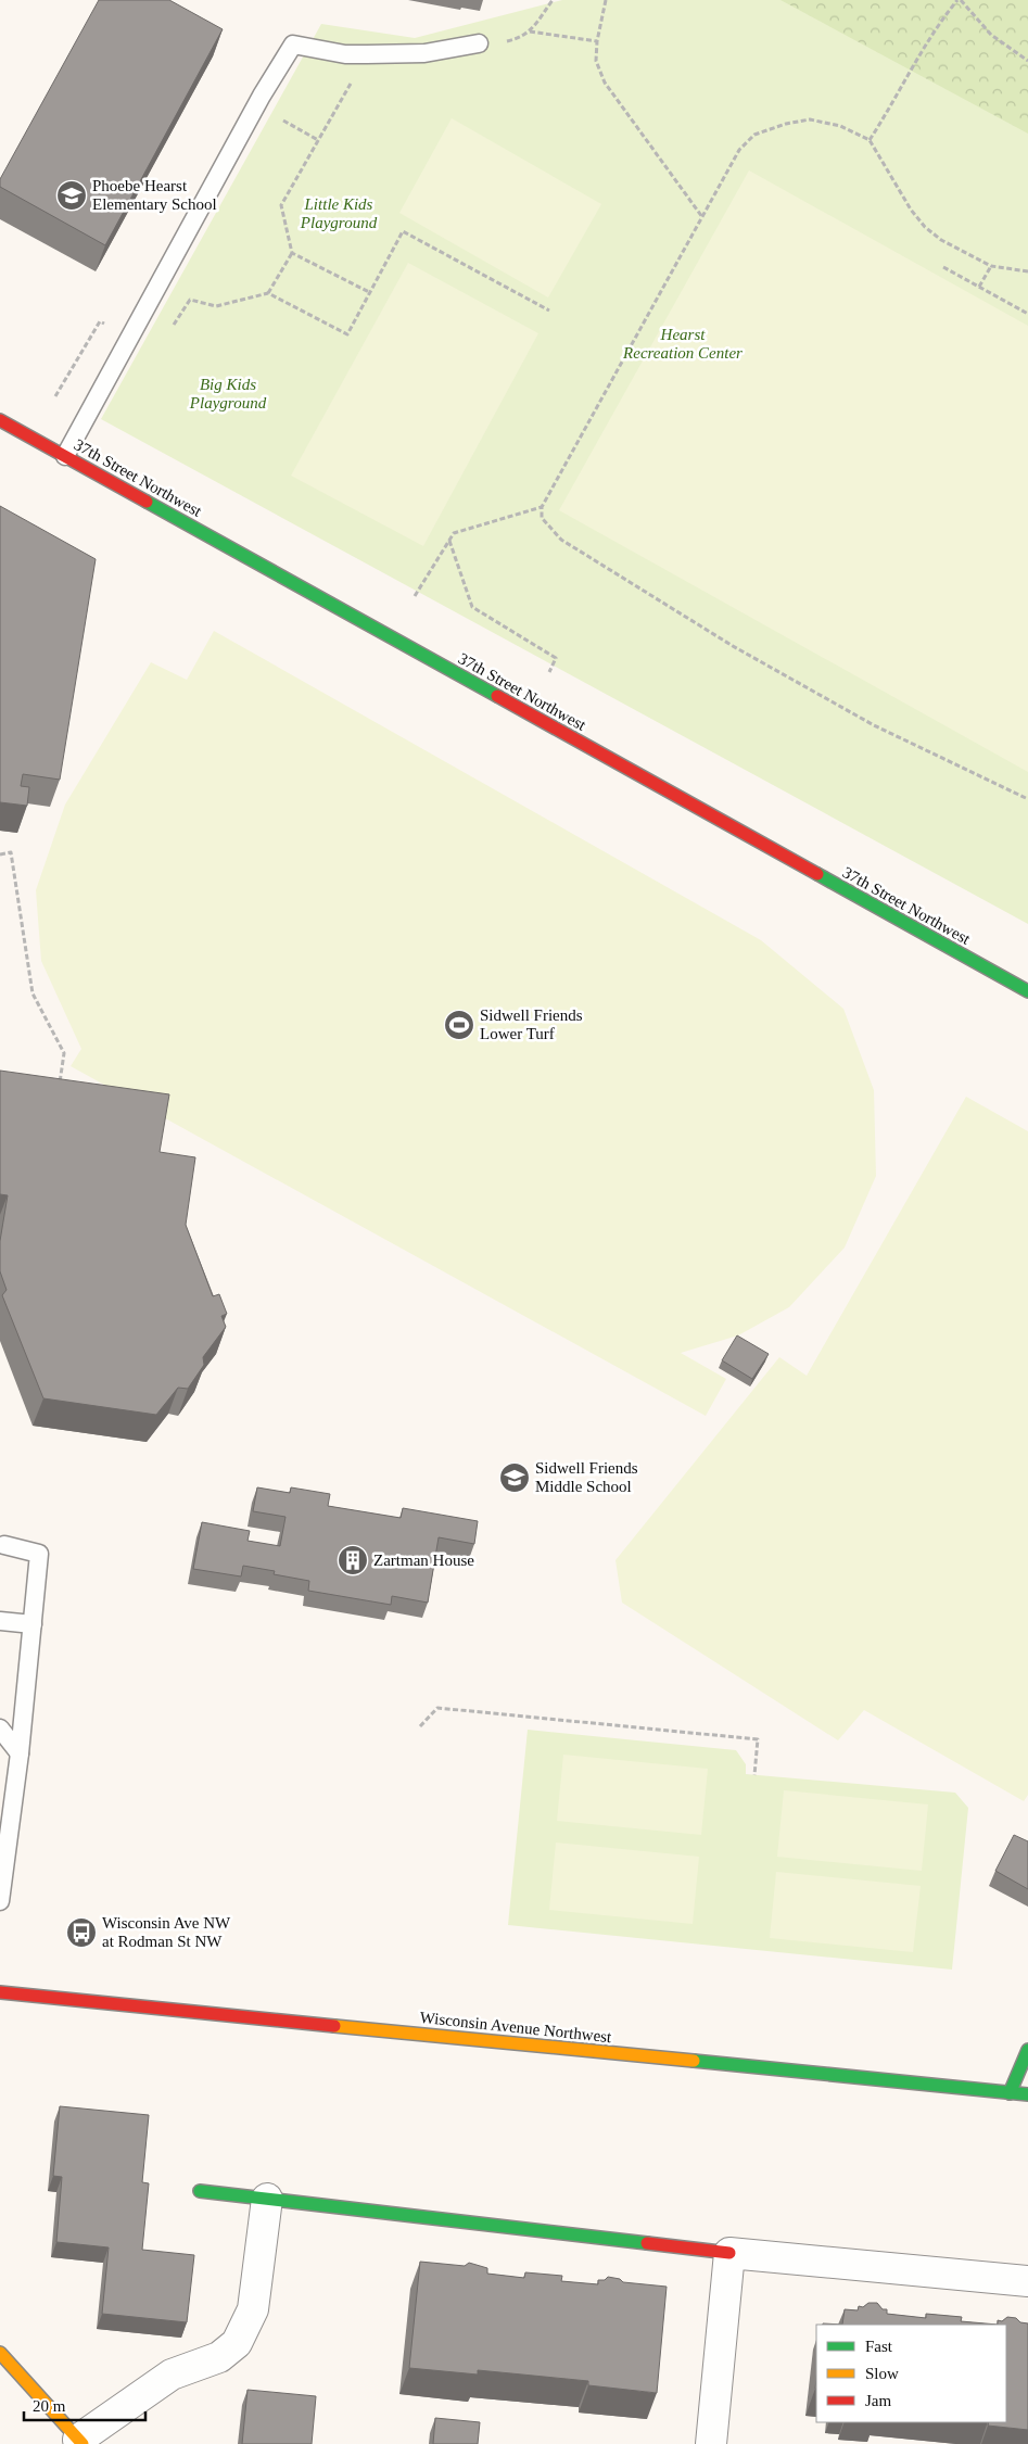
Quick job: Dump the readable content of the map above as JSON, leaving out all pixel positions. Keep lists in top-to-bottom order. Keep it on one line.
{"streets":{"street":["37th Street Northwest","Wisconsin Avenue Northwest"]},"parks":["Little Kids Playground","Hearst Recreation Center","Big Kids Playground"],"places":{"school or university":["Phoebe Hearst Elementary School","Sidwell Friends Middle School"],"sports":["Sidwell Friends Lower Turf"],"building":["Zartman House"],"bus stop":["Wisconsin Ave NW at Rodman St NW"]},"legend":["Fast","Slow","Jam"],"scale_bar":"20 m"}
